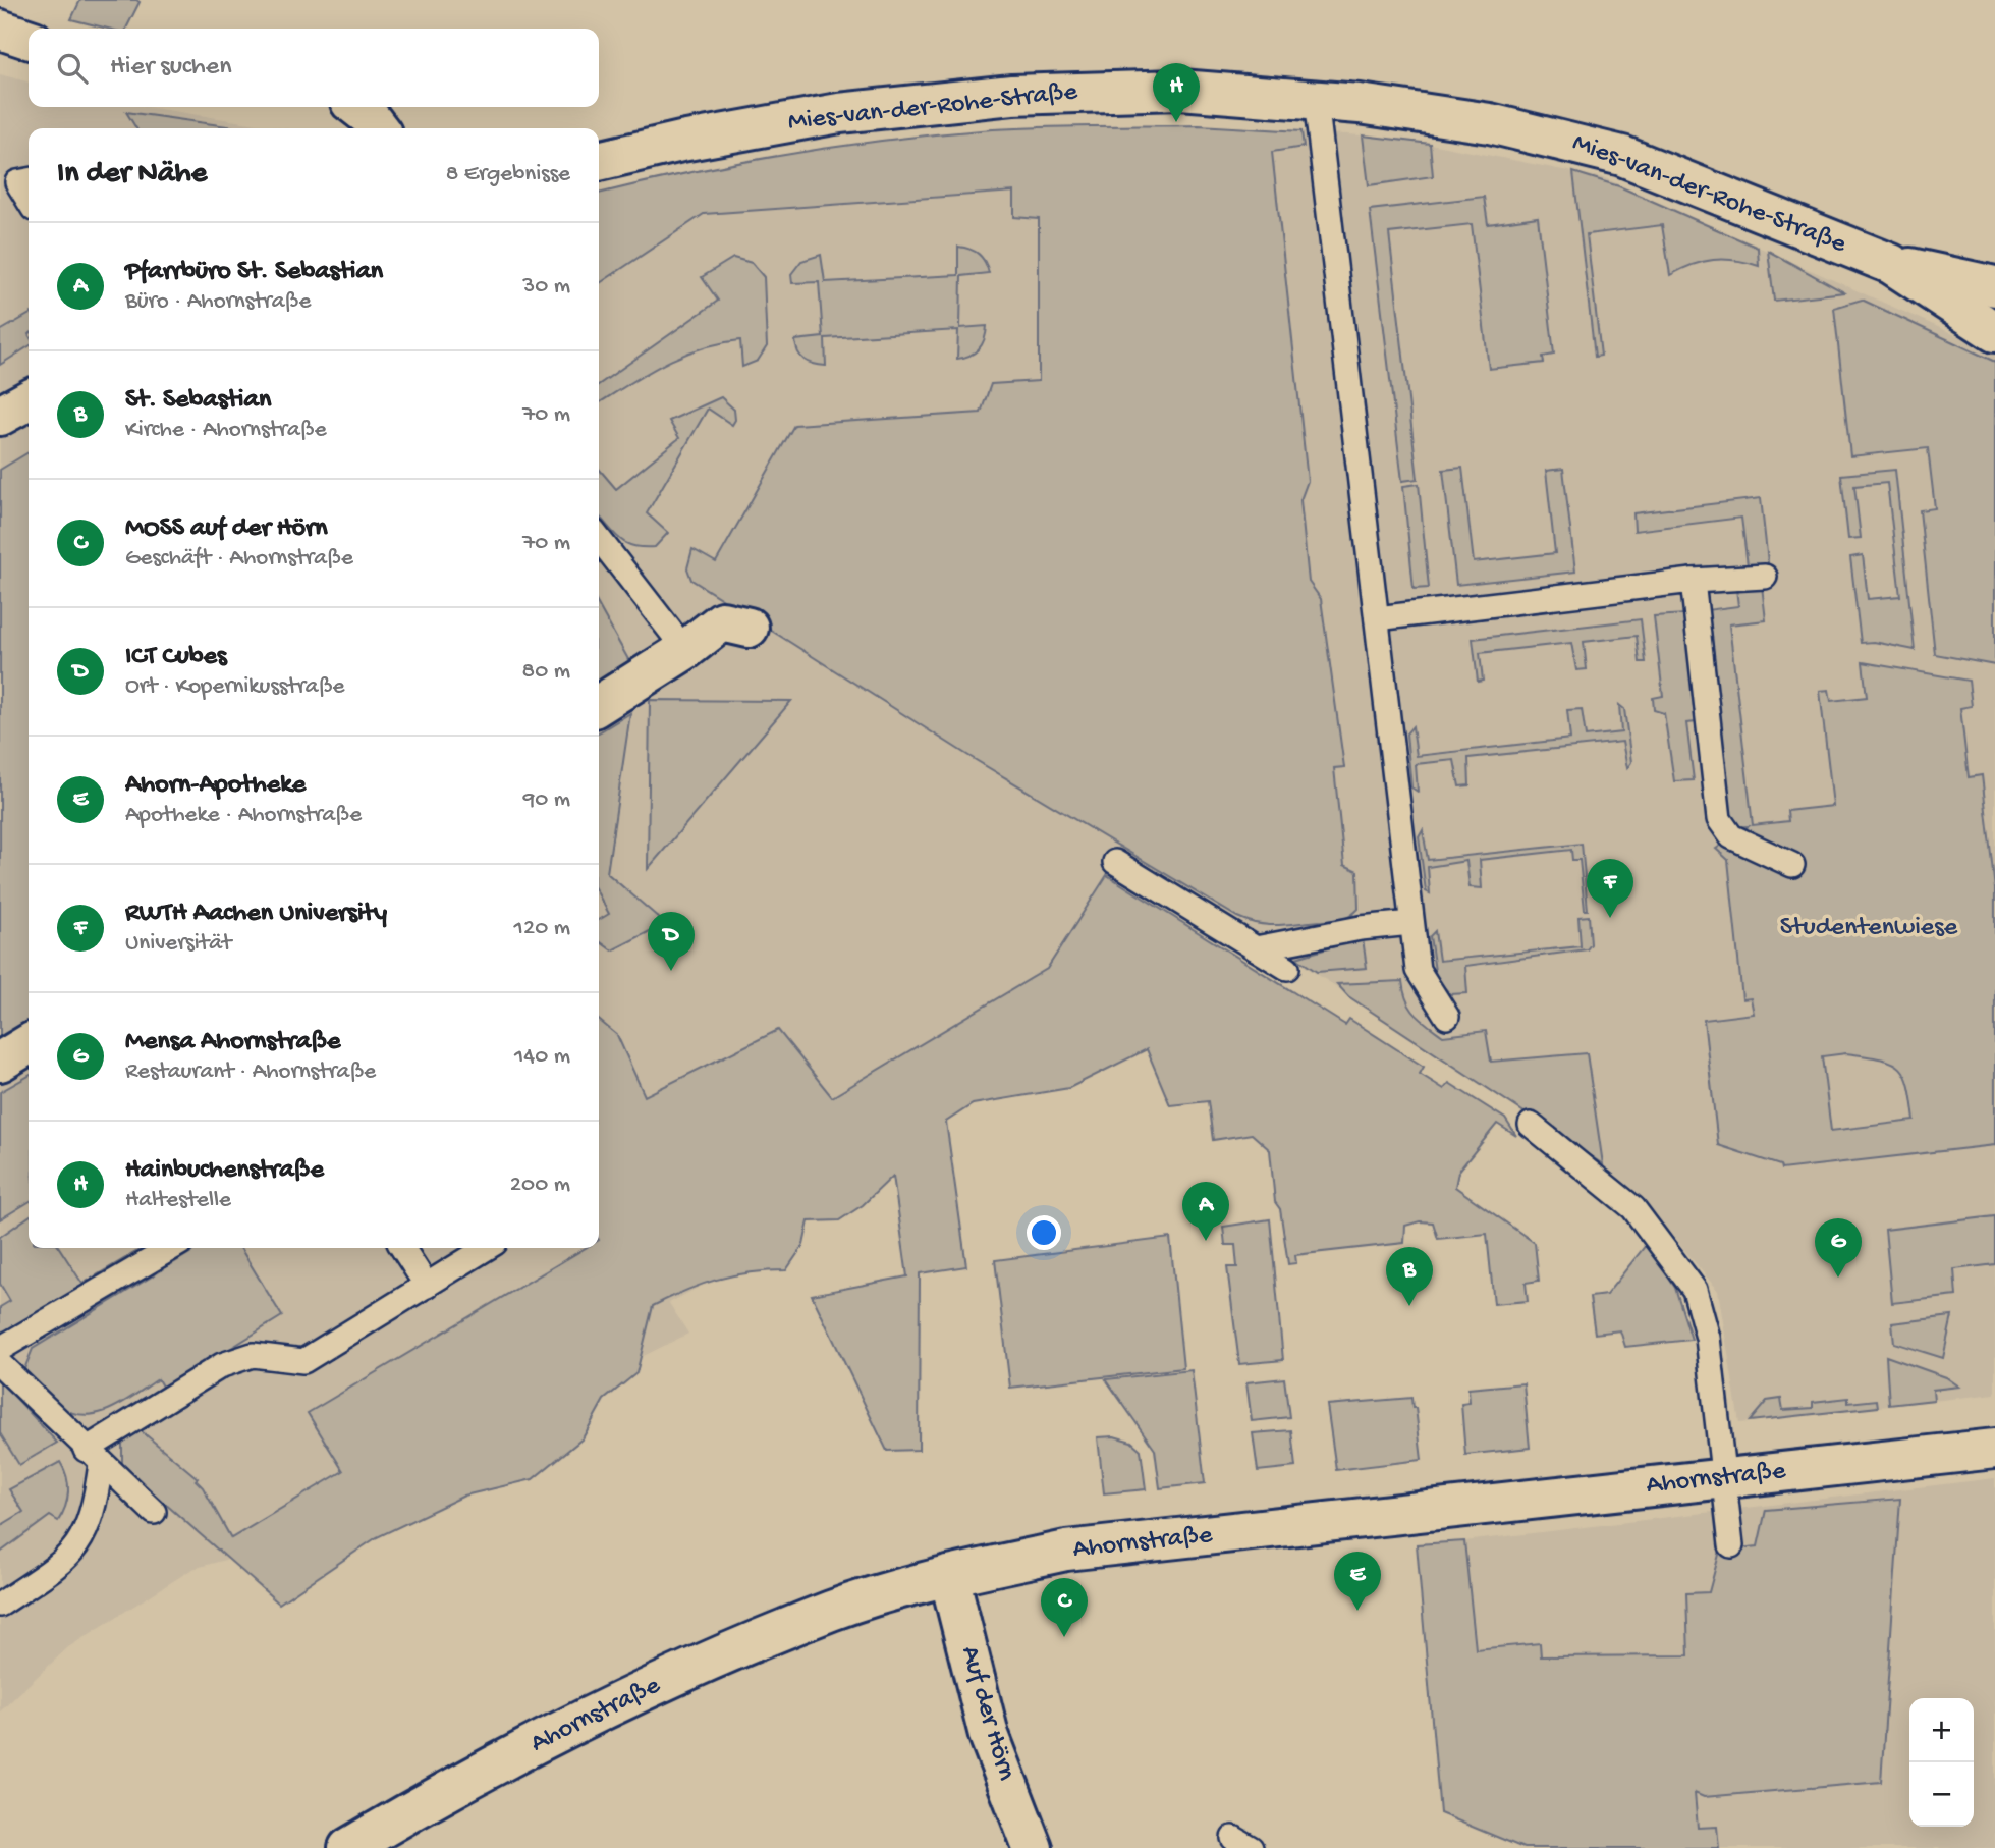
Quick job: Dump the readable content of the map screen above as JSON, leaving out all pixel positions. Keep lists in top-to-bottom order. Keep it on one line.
{"streets":{"street":["Mies-van-der-Rohe-Straße","Ahornstraße","Auf der Hörn"]},"crossings":[["Ahornstraße","Auf der Hörn"]],"parks":["Studentenwiese"],"page":{"search":"Hier suchen","pins":["H","F","D","A","G","B","E","C"],"heading":["In der Nähe","8 Ergebnisse"],"list":[{"mark":"A","name":"Pfarrbüro St. Sebastian","note":"Büro · Ahornstraße","value":"30 m"},{"mark":"B","name":"St. Sebastian","note":"Kirche · Ahornstraße","value":"70 m"},{"mark":"C","name":"MOSS auf der Hörn","note":"Geschäft · Ahornstraße","value":"70 m"},{"mark":"D","name":"ICT Cubes","note":"Ort · Kopernikusstraße","value":"80 m"},{"mark":"E","name":"Ahorn-Apotheke","note":"Apotheke · Ahornstraße","value":"90 m"},{"mark":"F","name":"RWTH Aachen University","note":"Universität","value":"120 m"},{"mark":"G","name":"Mensa Ahornstraße","note":"Restaurant · Ahornstraße","value":"140 m"},{"mark":"H","name":"Hainbuchenstraße","note":"Haltestelle","value":"200 m"}],"map_buttons":["+","−"]}}
